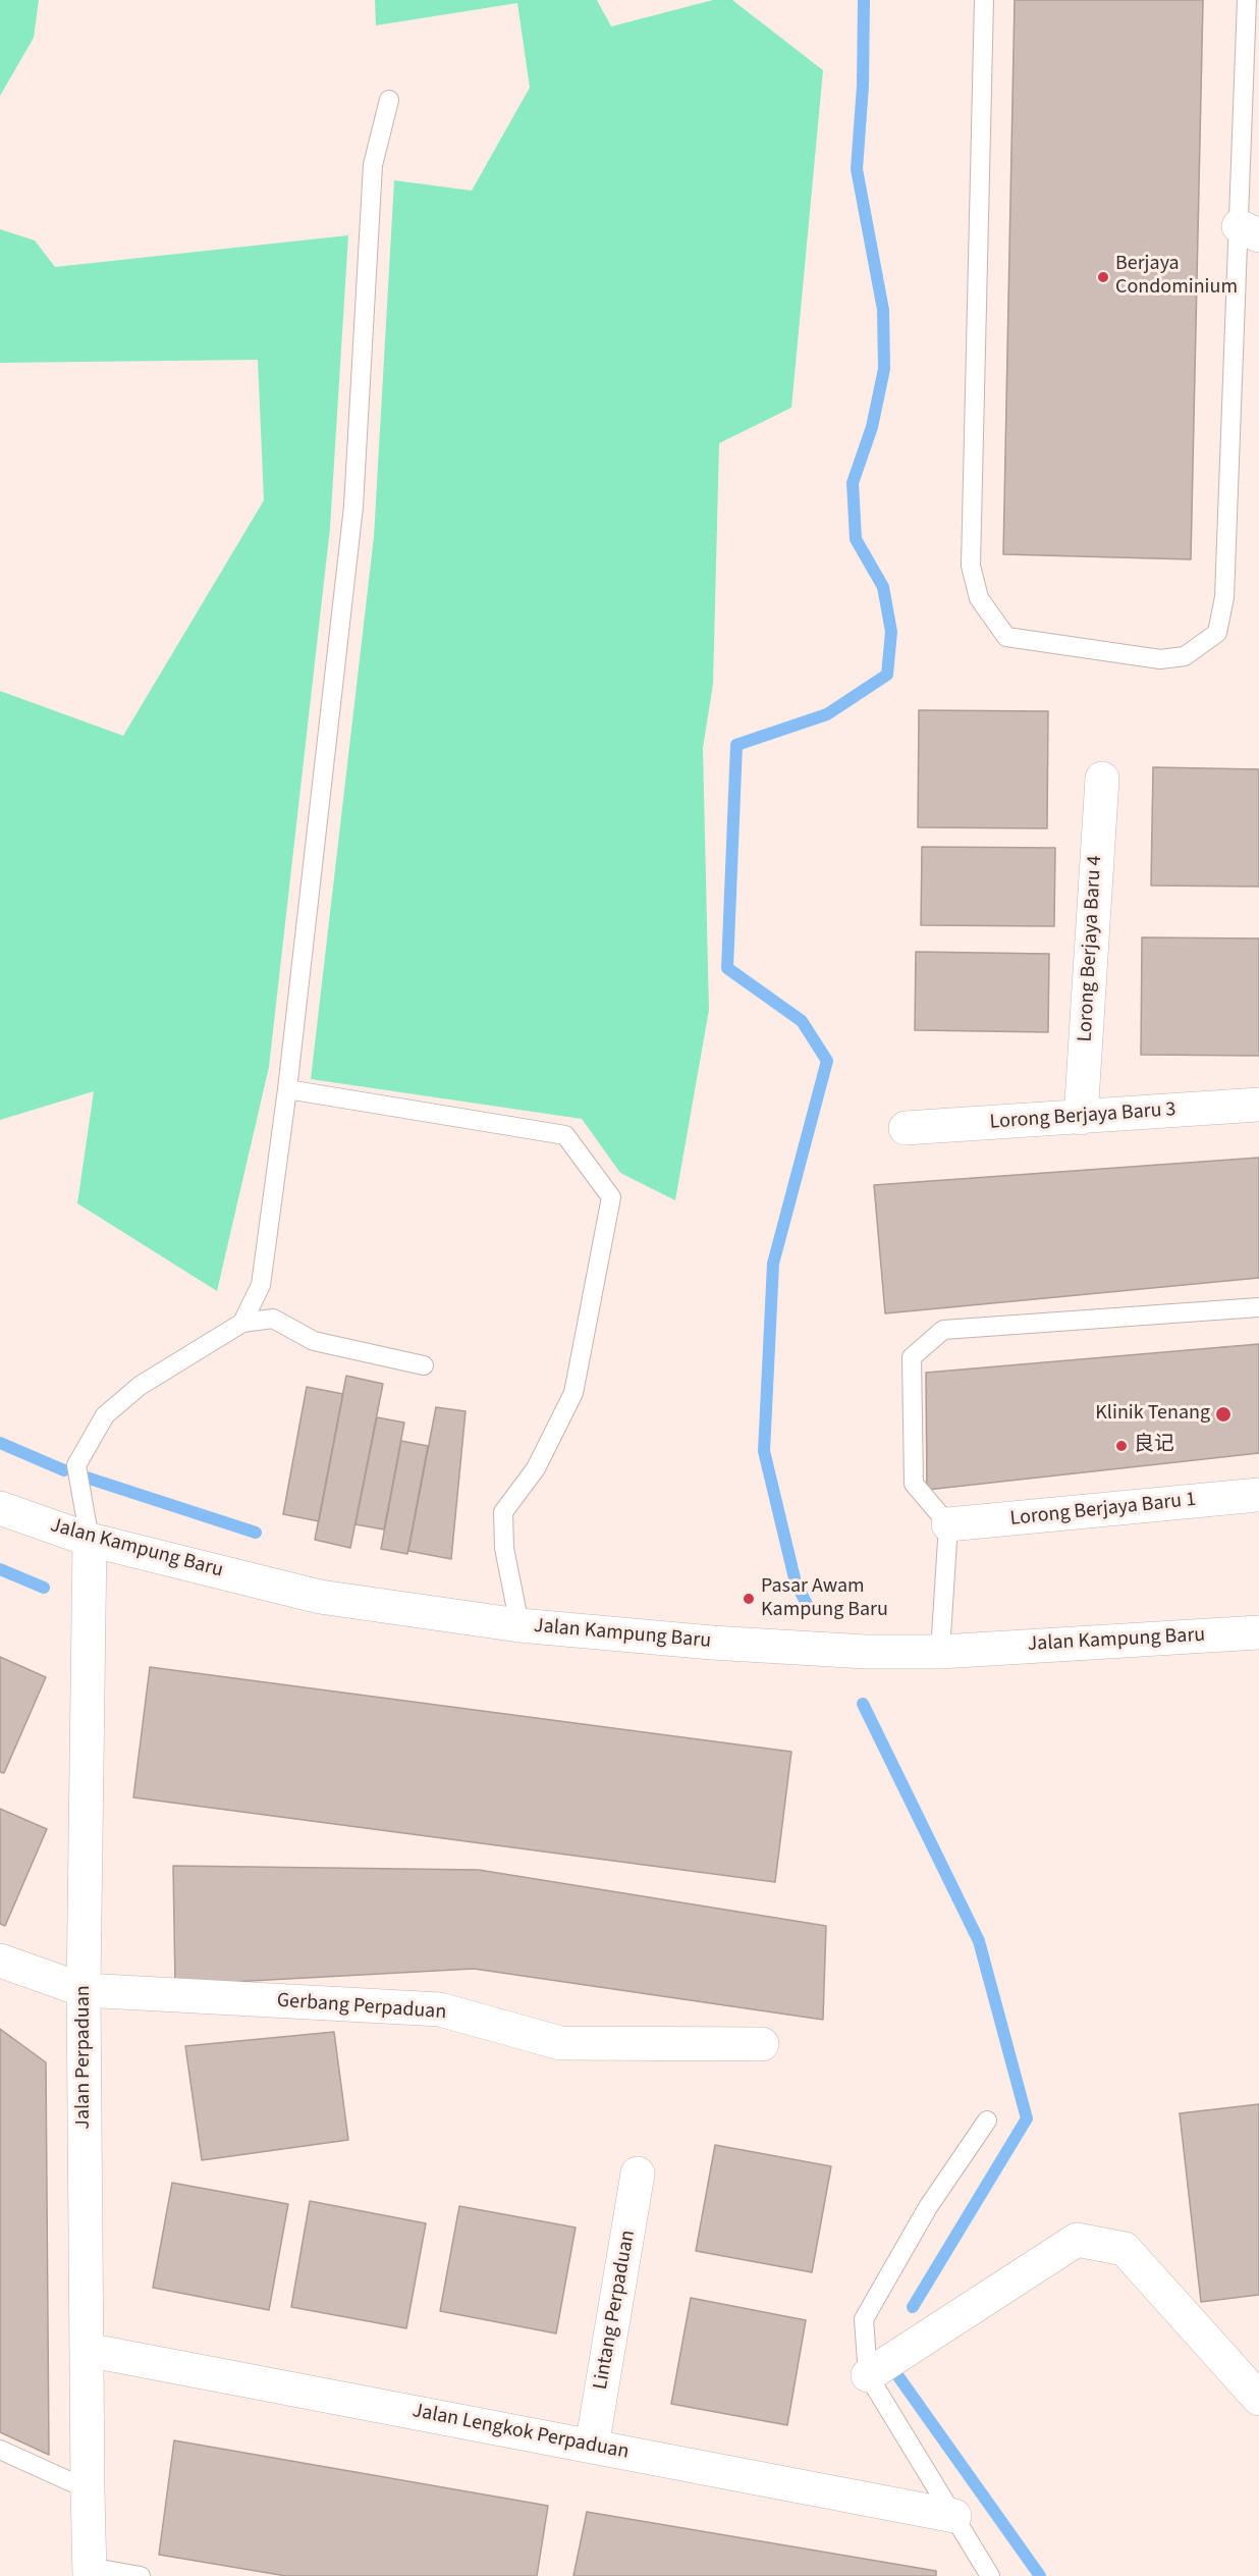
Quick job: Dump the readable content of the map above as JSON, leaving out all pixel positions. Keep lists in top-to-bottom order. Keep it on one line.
{"streets":{"street":["Lorong Berjaya Baru 4","Lorong Berjaya Baru 3","Lorong Berjaya Baru 1","Jalan Kampung Baru","Gerbang Perpaduan","Jalan Perpaduan","Lintang Perpaduan","Jalan Lengkok Perpaduan"]},"crossings":[["Lorong Berjaya Baru 4","Lorong Berjaya Baru 3"],["Jalan Kampung Baru","Jalan Perpaduan"],["Gerbang Perpaduan","Jalan Perpaduan"],["Jalan Perpaduan","Jalan Lengkok Perpaduan"],["Lintang Perpaduan","Jalan Lengkok Perpaduan"]],"places":["Berjaya Condominium","Klinik Tenang","良记","Pasar Awam Kampung Baru"]}
